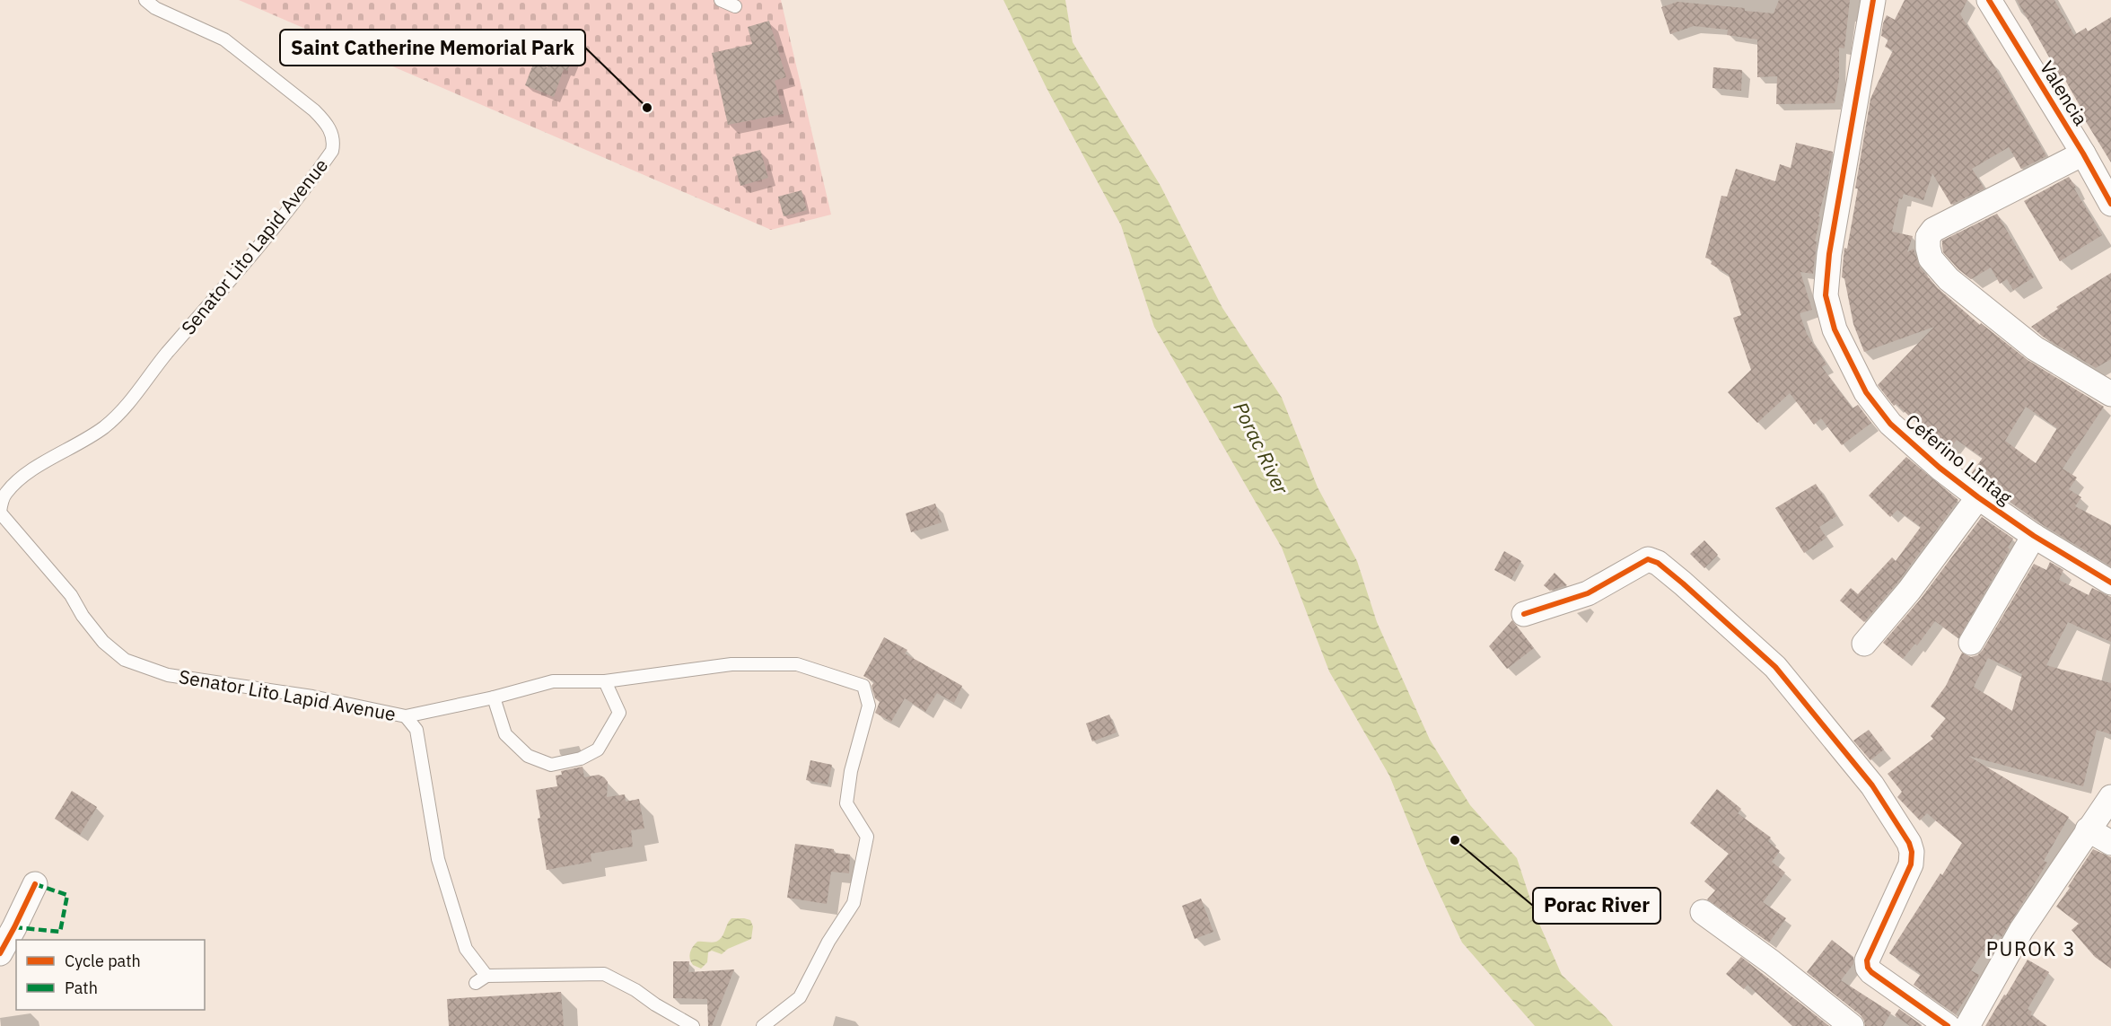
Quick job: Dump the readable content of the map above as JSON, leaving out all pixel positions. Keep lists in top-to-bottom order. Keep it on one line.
{"streets":{"street":["Valencia","Ceferino LIntag"],"lane":["Senator Lito Lapid Avenue"]},"districts":["PUROK 3"],"water":["Porac River"],"places":["Saint Catherine Memorial Park","Porac River"],"legend":["Cycle path","Path"]}
